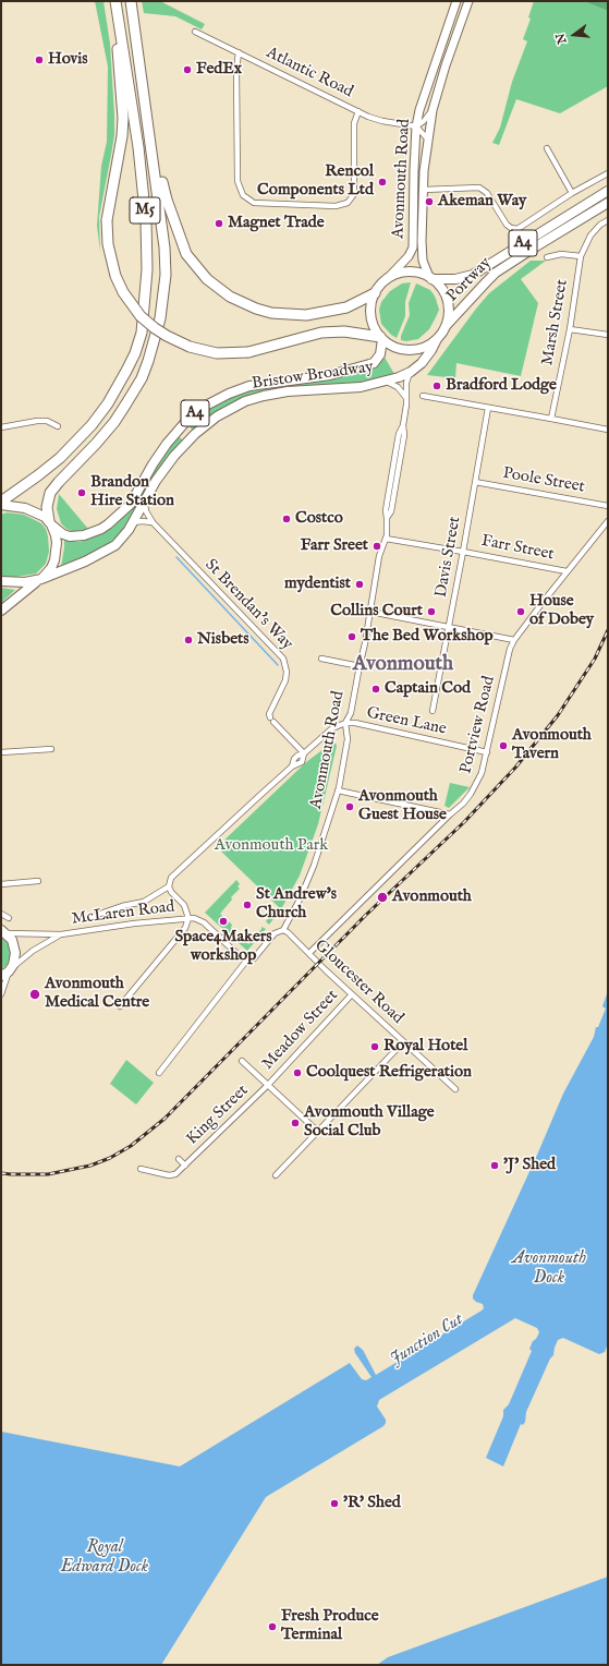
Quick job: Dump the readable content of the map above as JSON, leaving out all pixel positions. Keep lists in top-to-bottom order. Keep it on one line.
{"streets":{"highway":["M5","A4","Portway","Bristow Broadway"],"main road":["Avonmouth Road"],"street":["Atlantic Road","Marsh Street","Poole Street","Farr Street","Davis Street","St Brendan's Way","Green Lane","Portview Road","McLaren Road","Gloucester Road","Meadow Street","King Street"]},"crossings":[["Atlantic Road","Avonmouth Road"],["Avonmouth Road","M5"],["Avonmouth Road","Portway"],["Avonmouth Road","Bristow Broadway"],["Avonmouth Road","Farr Street"],["Avonmouth Road","Green Lane"],["Avonmouth Road","Gloucester Road"],["M5","Portway"],["M5","Bristow Broadway"],["A4","Bristow Broadway"],["Portway","Bristow Broadway"],["Bristow Broadway","St Brendan's Way"],["Poole Street","Davis Street"],["Farr Street","Davis Street"],["Farr Street","Portview Road"],["Green Lane","Portview Road"],["Portview Road","Gloucester Road"],["Gloucester Road","Meadow Street"],["Meadow Street","King Street"]],"districts":["Avonmouth"],"water":["Avonmouth Dock","Junction Cut","Royal Edward Dock"],"parks":["Avonmouth Park"],"places":["Hovis","FedEx","Rencol Components Ltd","Akeman Way","Magnet Trade","Bradford Lodge","Brandon Hire Station","Costco","Farr Sreet","mydentist","Collins Court","House of Dobey","The Bed Workshop","Nisbets","Captain Cod","Avonmouth Tavern","Avonmouth Guest House","Avonmouth","St Andrew's Church","Space4Makers workshop","Avonmouth Medical Centre","Royal Hotel","Coolquest Refrigeration","Avonmouth Village Social Club","'J' Shed","'R' Shed","Fresh Produce Terminal"],"north":"left"}
